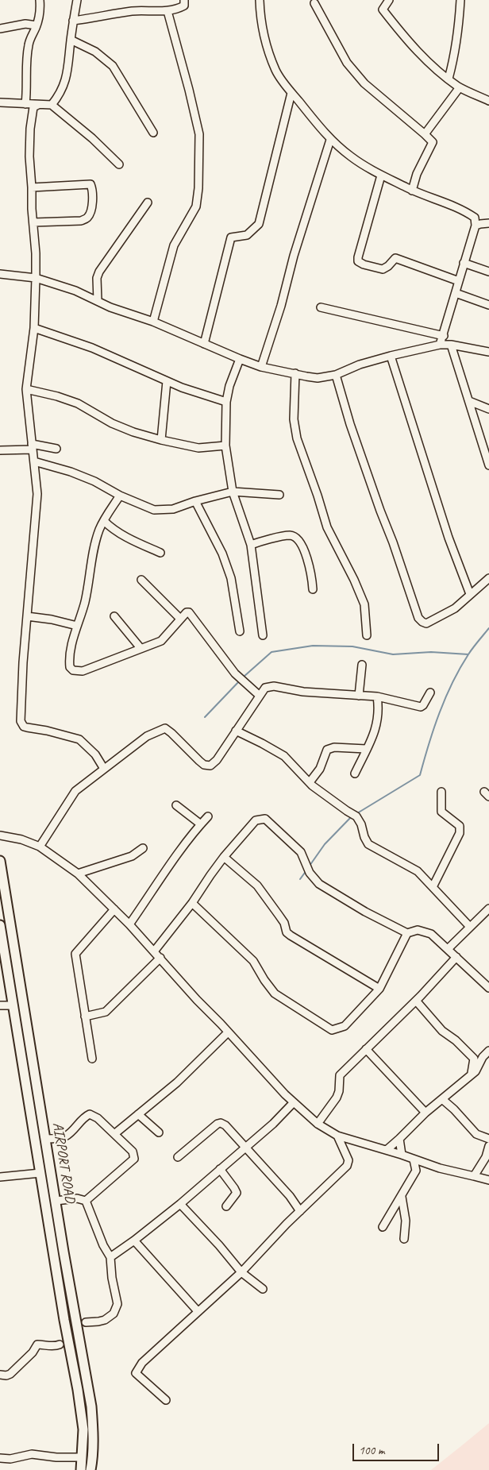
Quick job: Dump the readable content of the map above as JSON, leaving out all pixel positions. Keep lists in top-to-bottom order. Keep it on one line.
{"streets":{"main road":["AIRPORT ROAD"]},"scale_bar":"100 m"}
